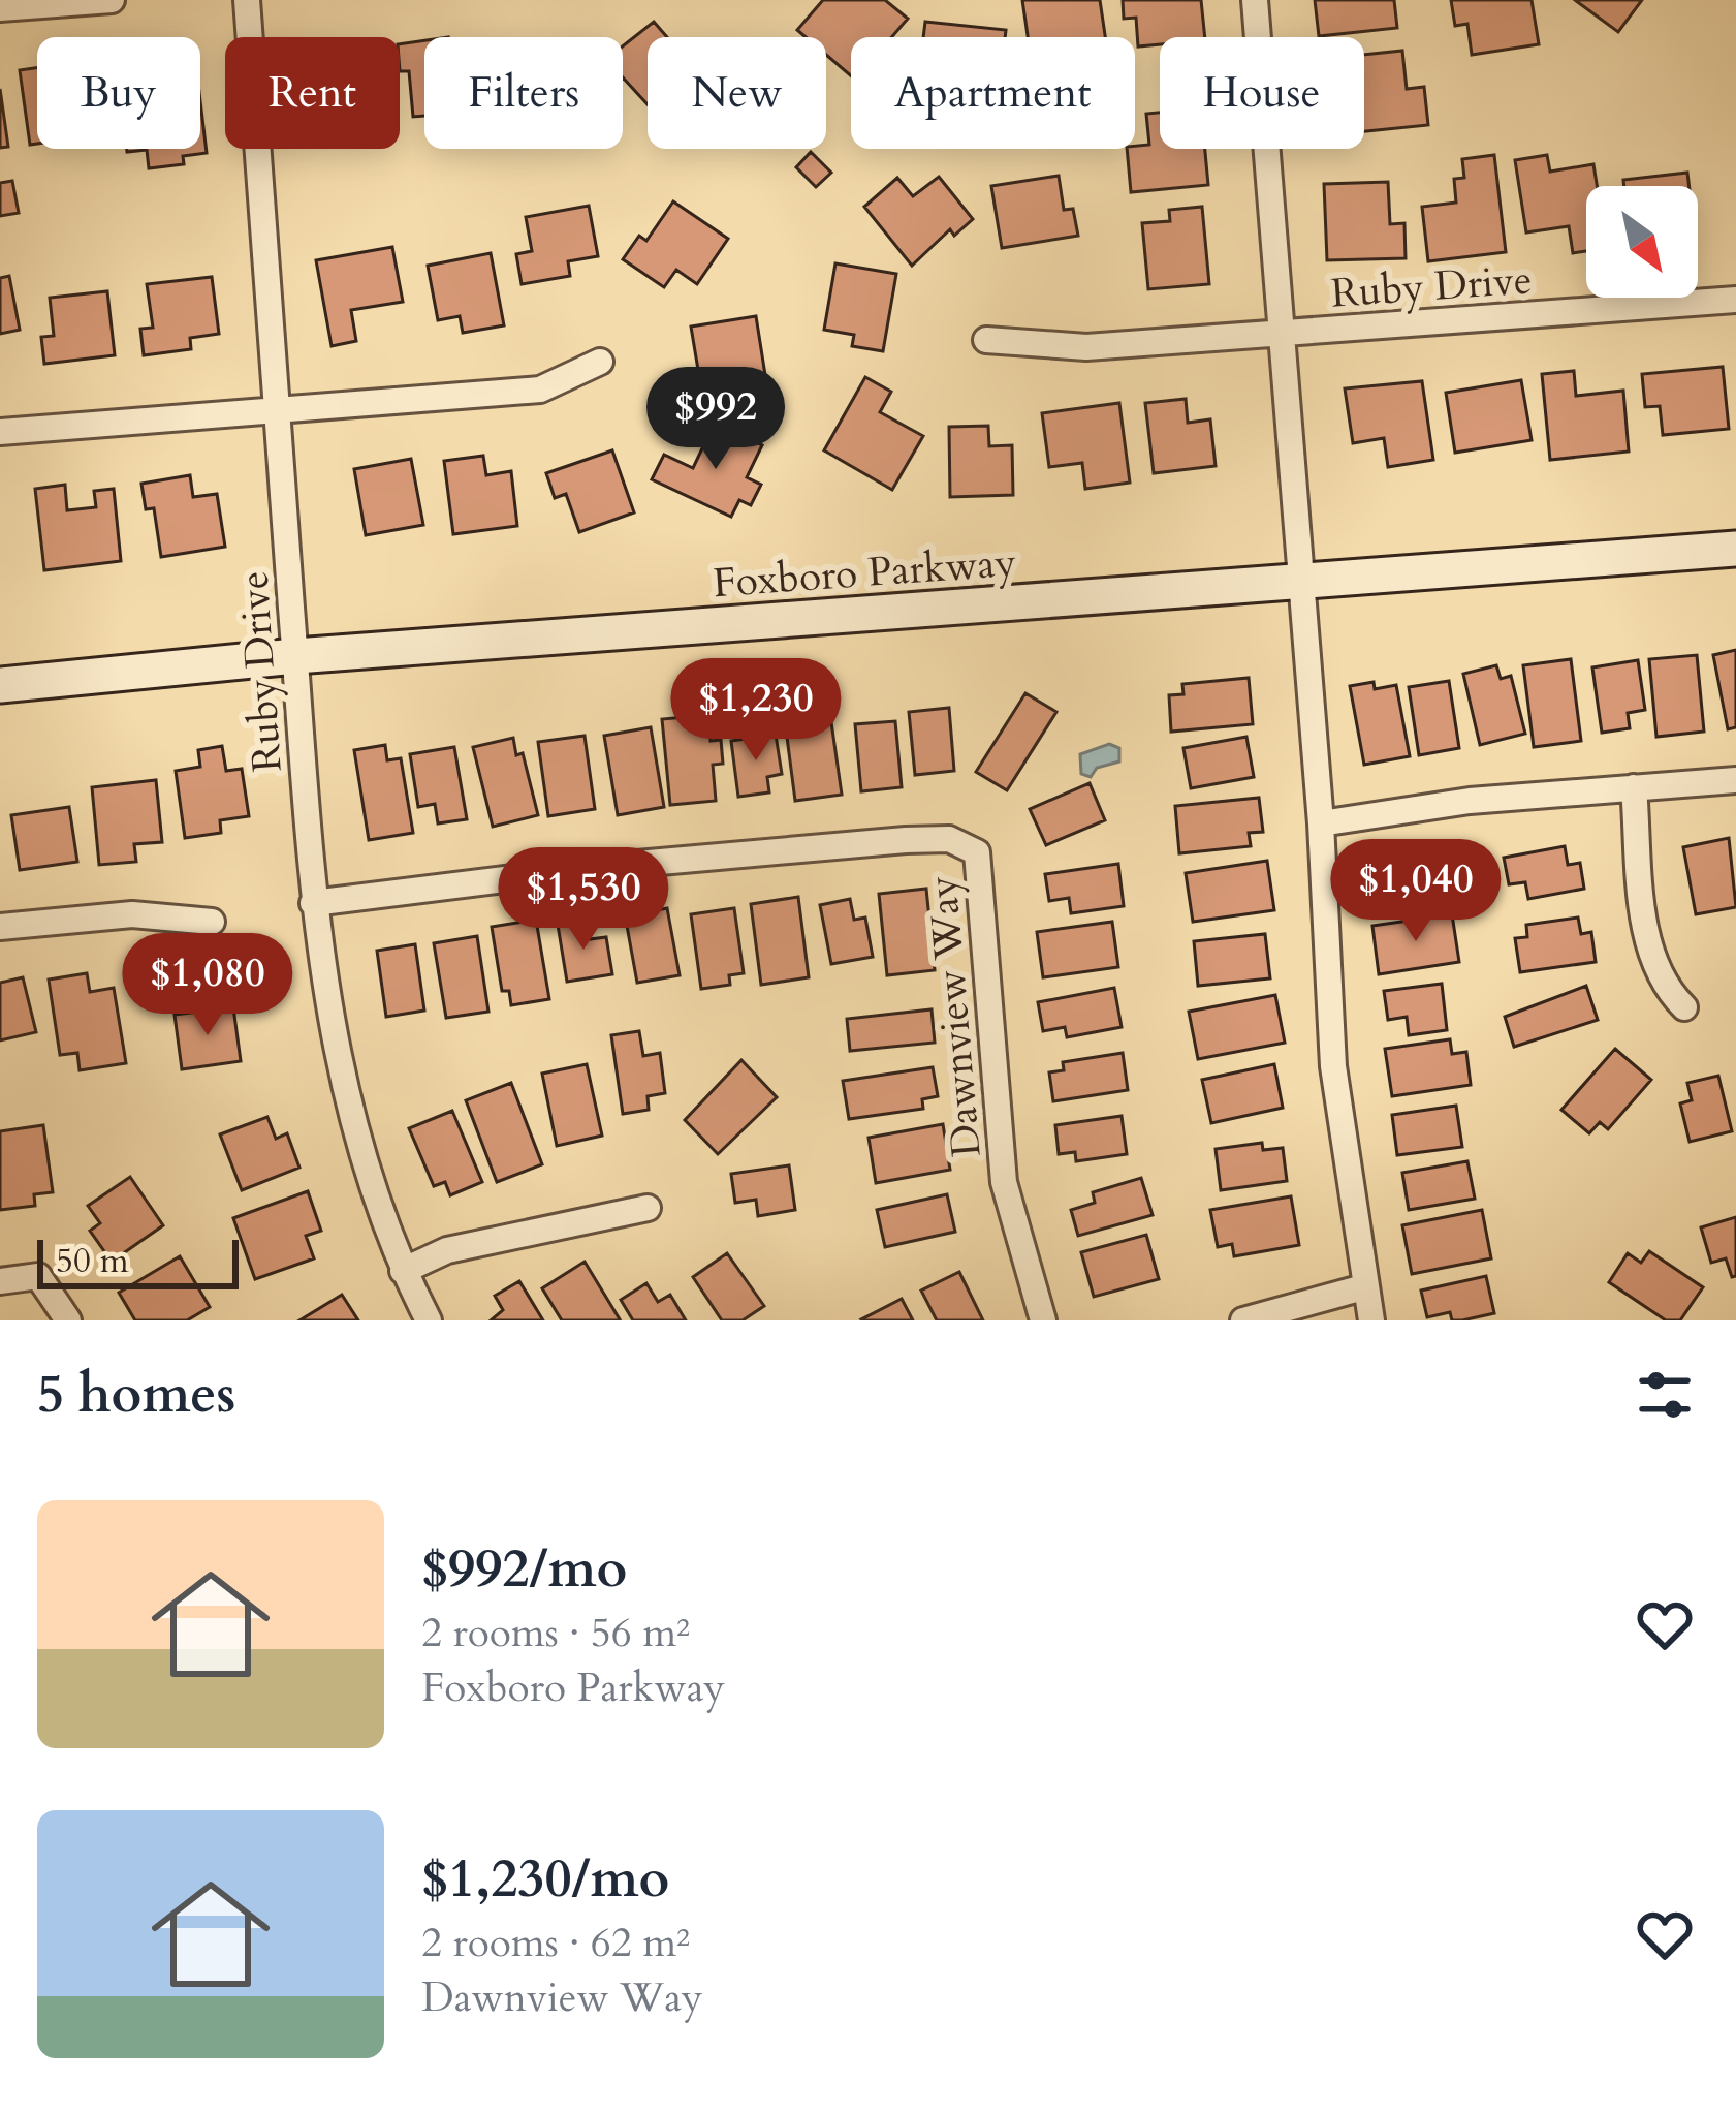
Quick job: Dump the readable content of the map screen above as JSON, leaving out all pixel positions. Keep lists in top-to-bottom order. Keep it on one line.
{"streets":{"main road":["Foxboro Parkway"],"street":["Ruby Drive","Dawnview Way"]},"crossings":[["Ruby Drive","Foxboro Parkway"],["Ruby Drive","Dawnview Way"]],"scale_bar":"50 m","north":"bottom right","page":{"chip":["Buy","Rent","Filters","New","Apartment","House"],"price":["$992","$1,230","$1,040","$1,530","$1,080"],"scale":"50 m","heading":"5 homes","list":[{"name":"$992/mo","note":"2 rooms · 56 m² · Foxboro Parkway"},{"name":"$1,230/mo","note":"2 rooms · 62 m² · Dawnview Way"}]}}
